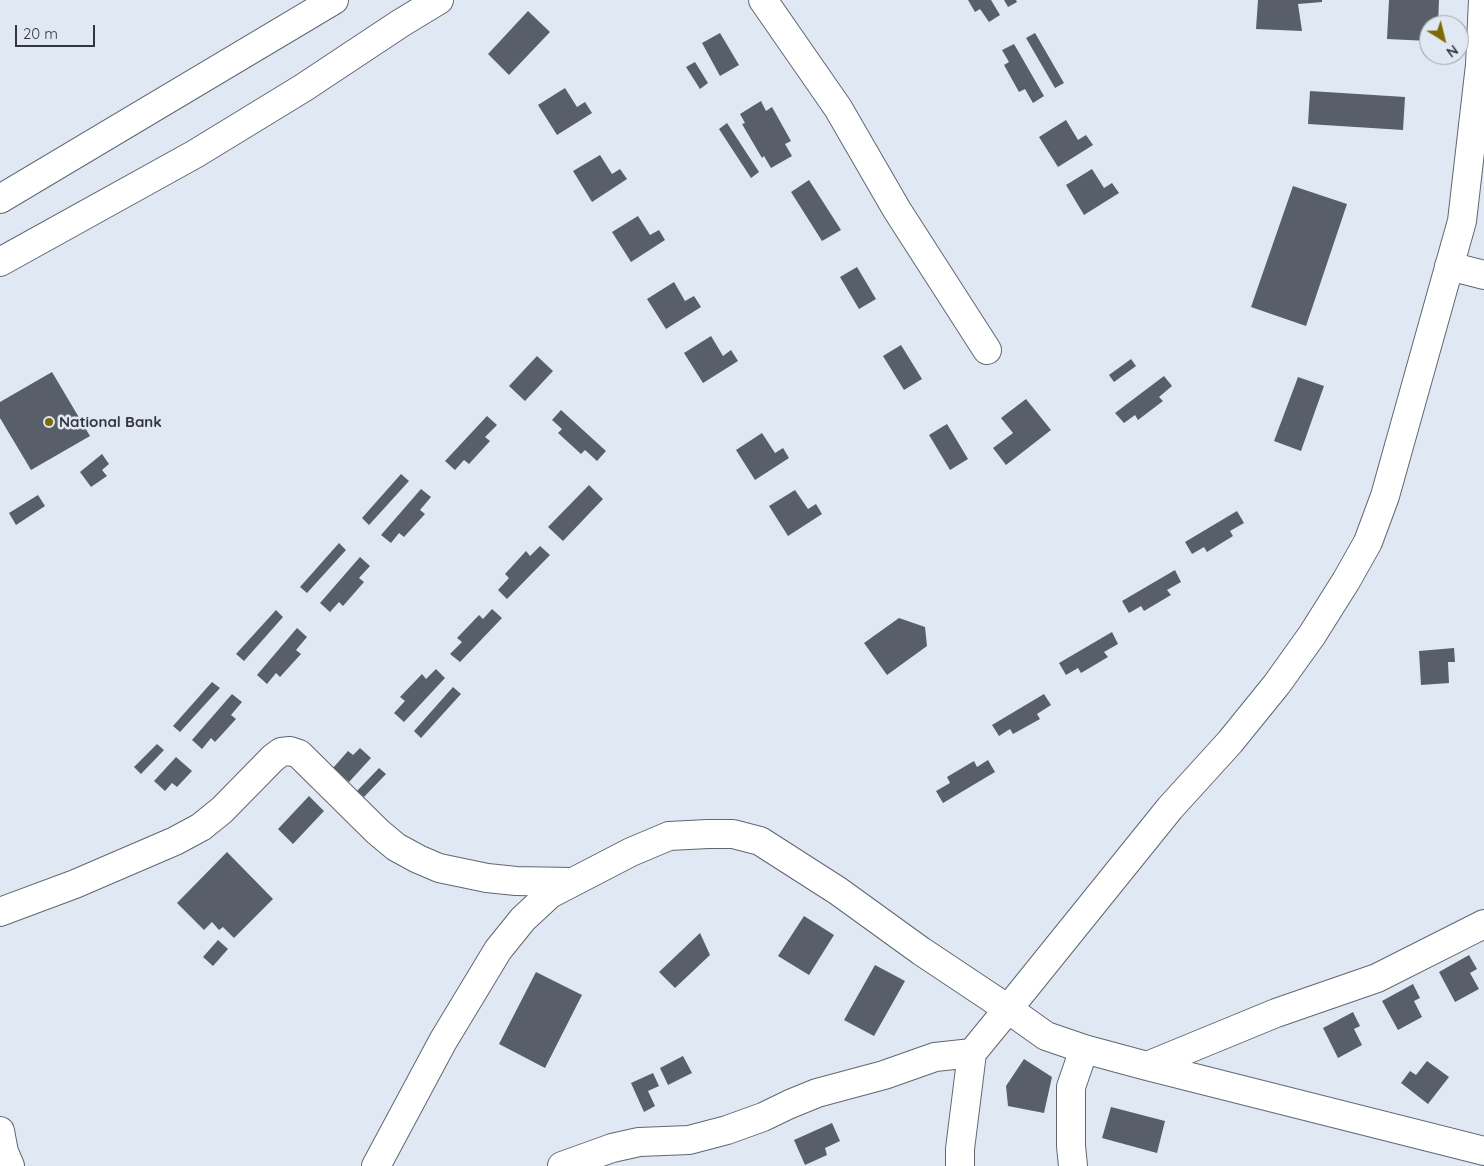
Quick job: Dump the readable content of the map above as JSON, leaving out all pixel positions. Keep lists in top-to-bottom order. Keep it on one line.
{"places":["National Bank"],"scale_bar":"20 m","north":"bottom right"}
